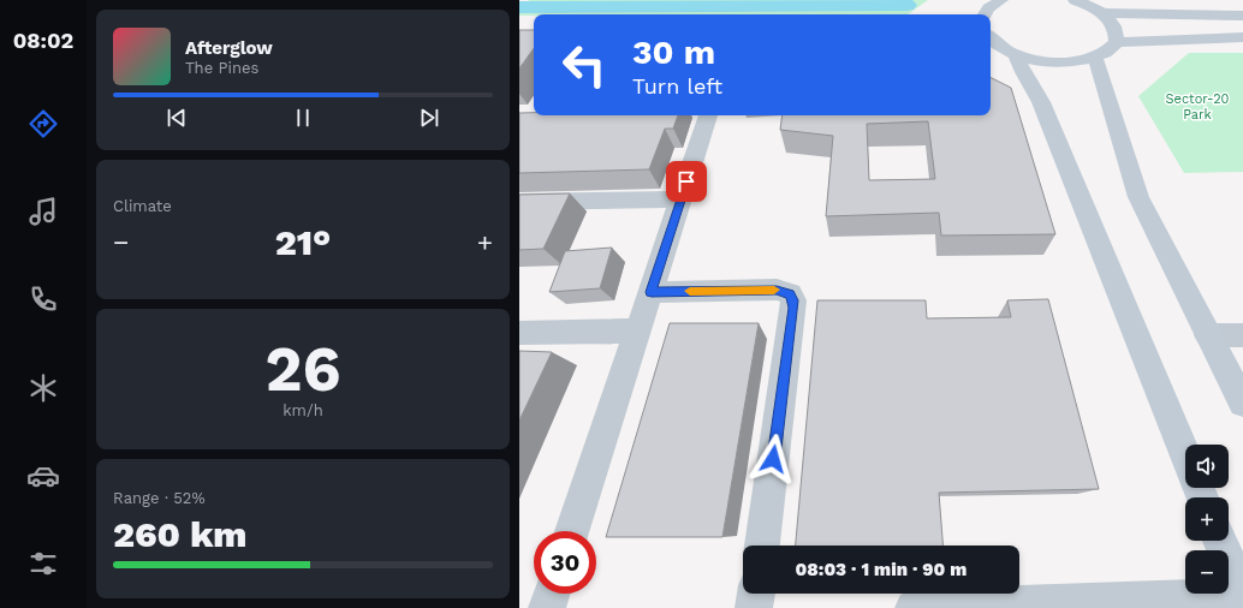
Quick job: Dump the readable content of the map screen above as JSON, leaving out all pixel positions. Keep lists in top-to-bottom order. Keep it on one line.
{"parks":["Sector-20 Park"],"page":{"tabs":"08:02","turn":["30 m","Turn left"],"song":["Afterglow","The Pines"],"tile":["Climate",["26","km/h"],["Range · 52%","260 km"]],"heat":["−","21°","+"],"map_buttons":["+","−"],"limit":"30","trip":"08:03 · 1 min · 90 m"}}
